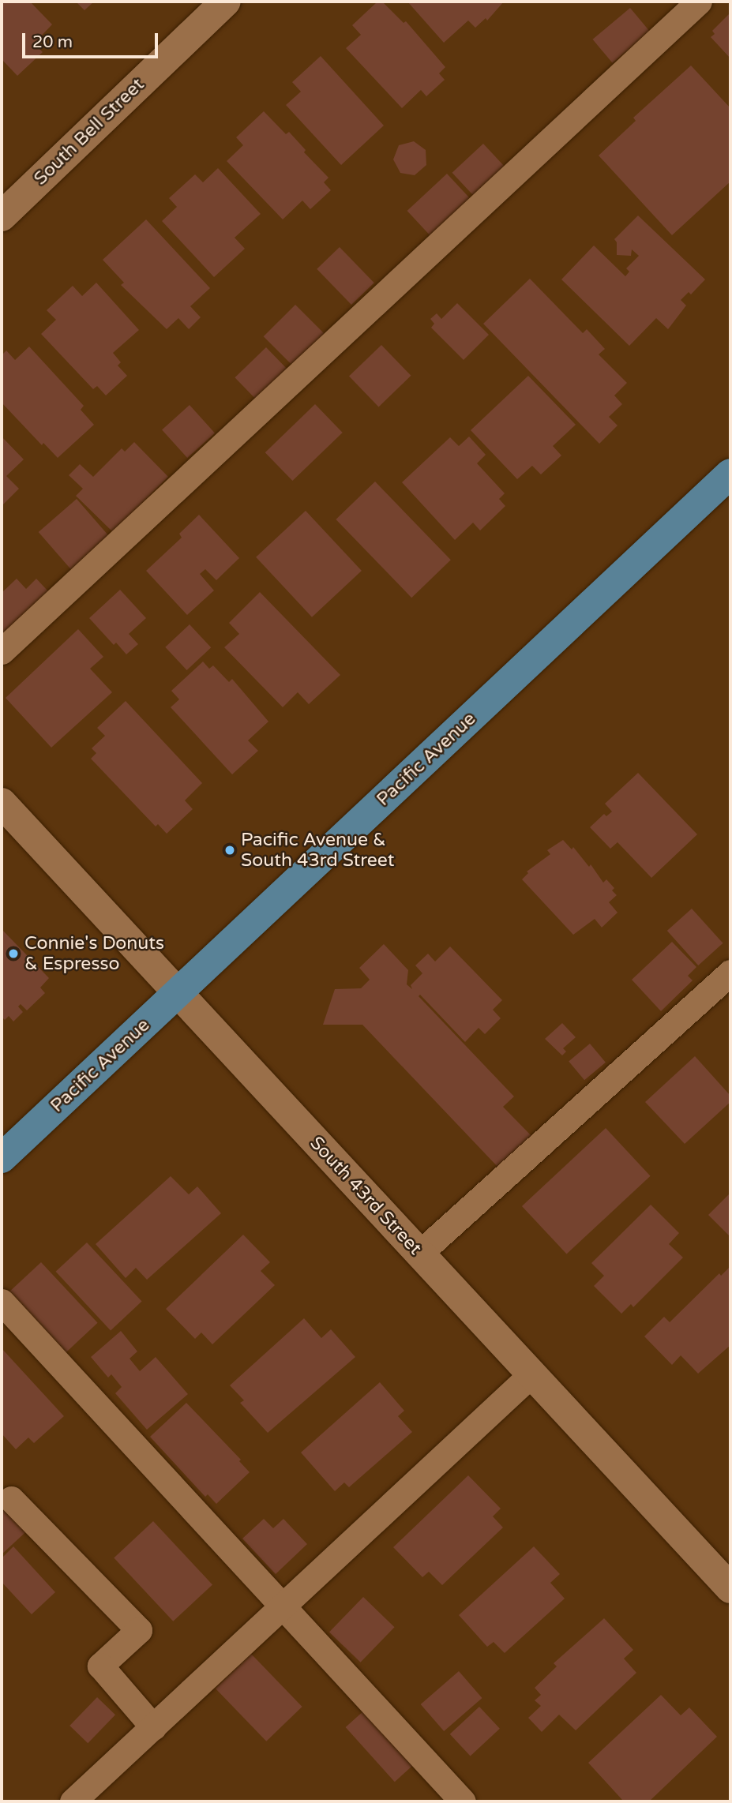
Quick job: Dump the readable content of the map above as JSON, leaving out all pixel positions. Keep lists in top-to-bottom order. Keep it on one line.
{"streets":{"main road":["Pacific Avenue"],"street":["South Bell Street","South 43rd Street"]},"crossings":[["Pacific Avenue","South 43rd Street"]],"places":["Pacific Avenue & South 43rd Street","Connie's Donuts & Espresso"],"scale_bar":"20 m"}
